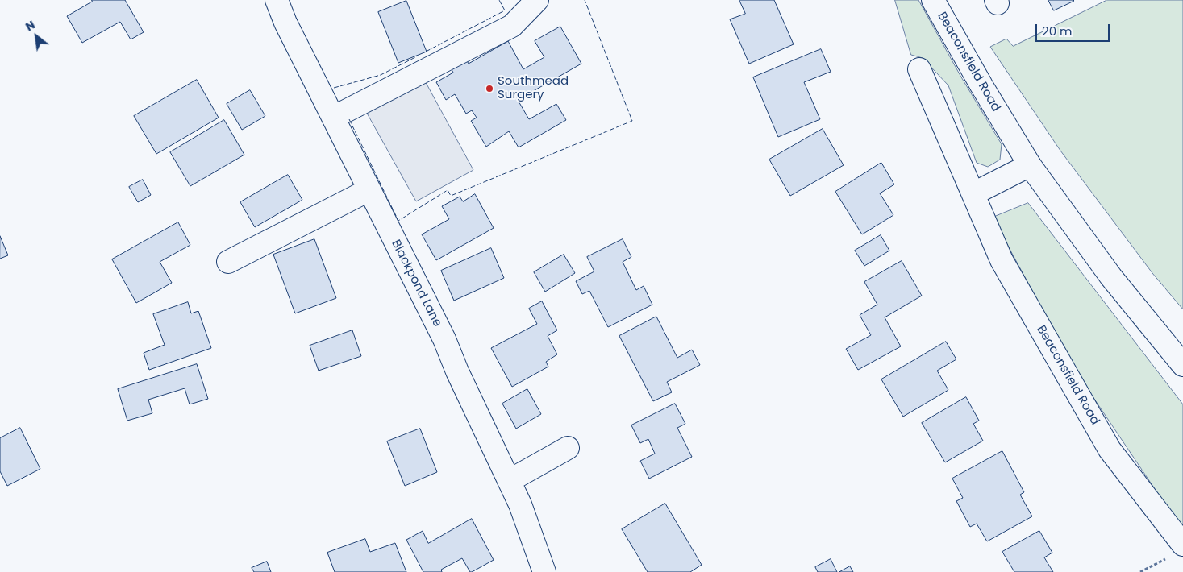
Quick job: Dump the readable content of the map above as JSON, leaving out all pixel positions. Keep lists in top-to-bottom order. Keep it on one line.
{"streets":{"street":["Beaconsfield Road","Blackpond Lane"]},"places":["Southmead Surgery"],"scale_bar":"20 m","north":"top left"}
